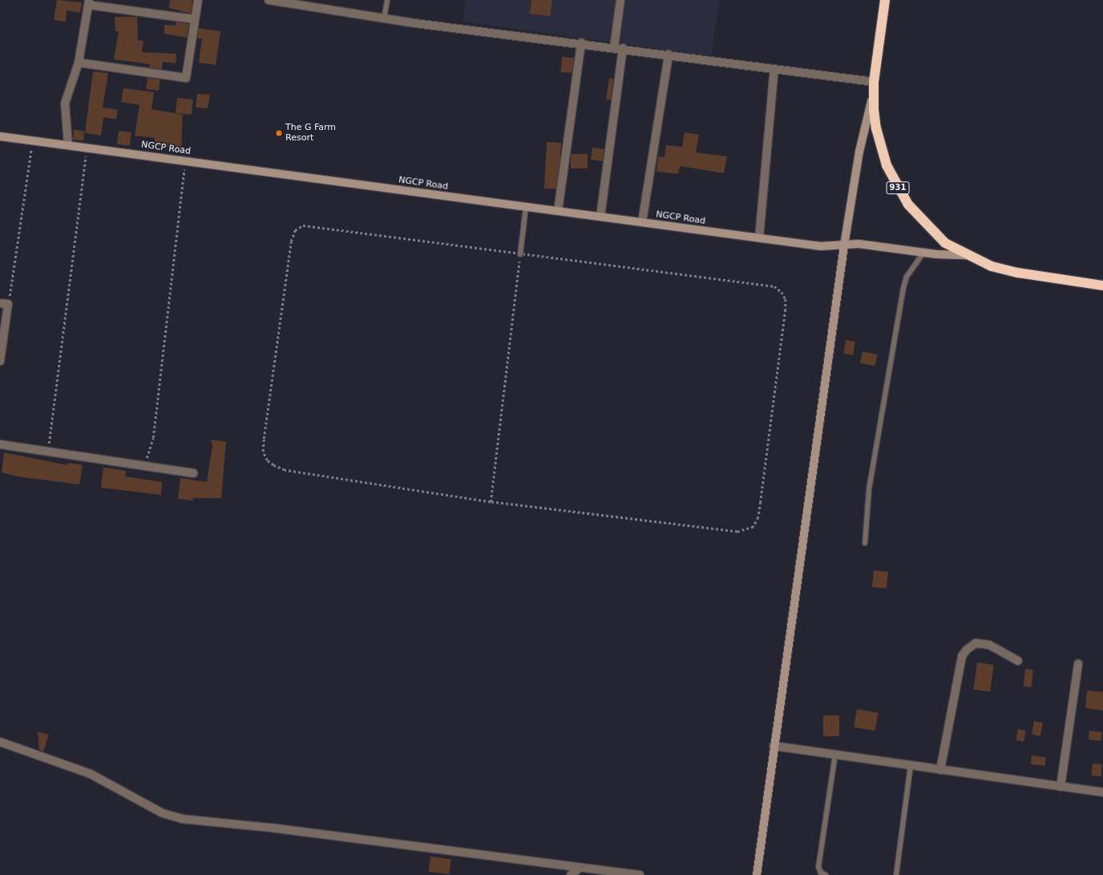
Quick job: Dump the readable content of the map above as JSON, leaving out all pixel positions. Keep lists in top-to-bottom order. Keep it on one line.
{"streets":{"highway":["931"],"main road":["NGCP Road"]},"crossings":[["NGCP Road","931"]],"places":["The G Farm Resort"]}
